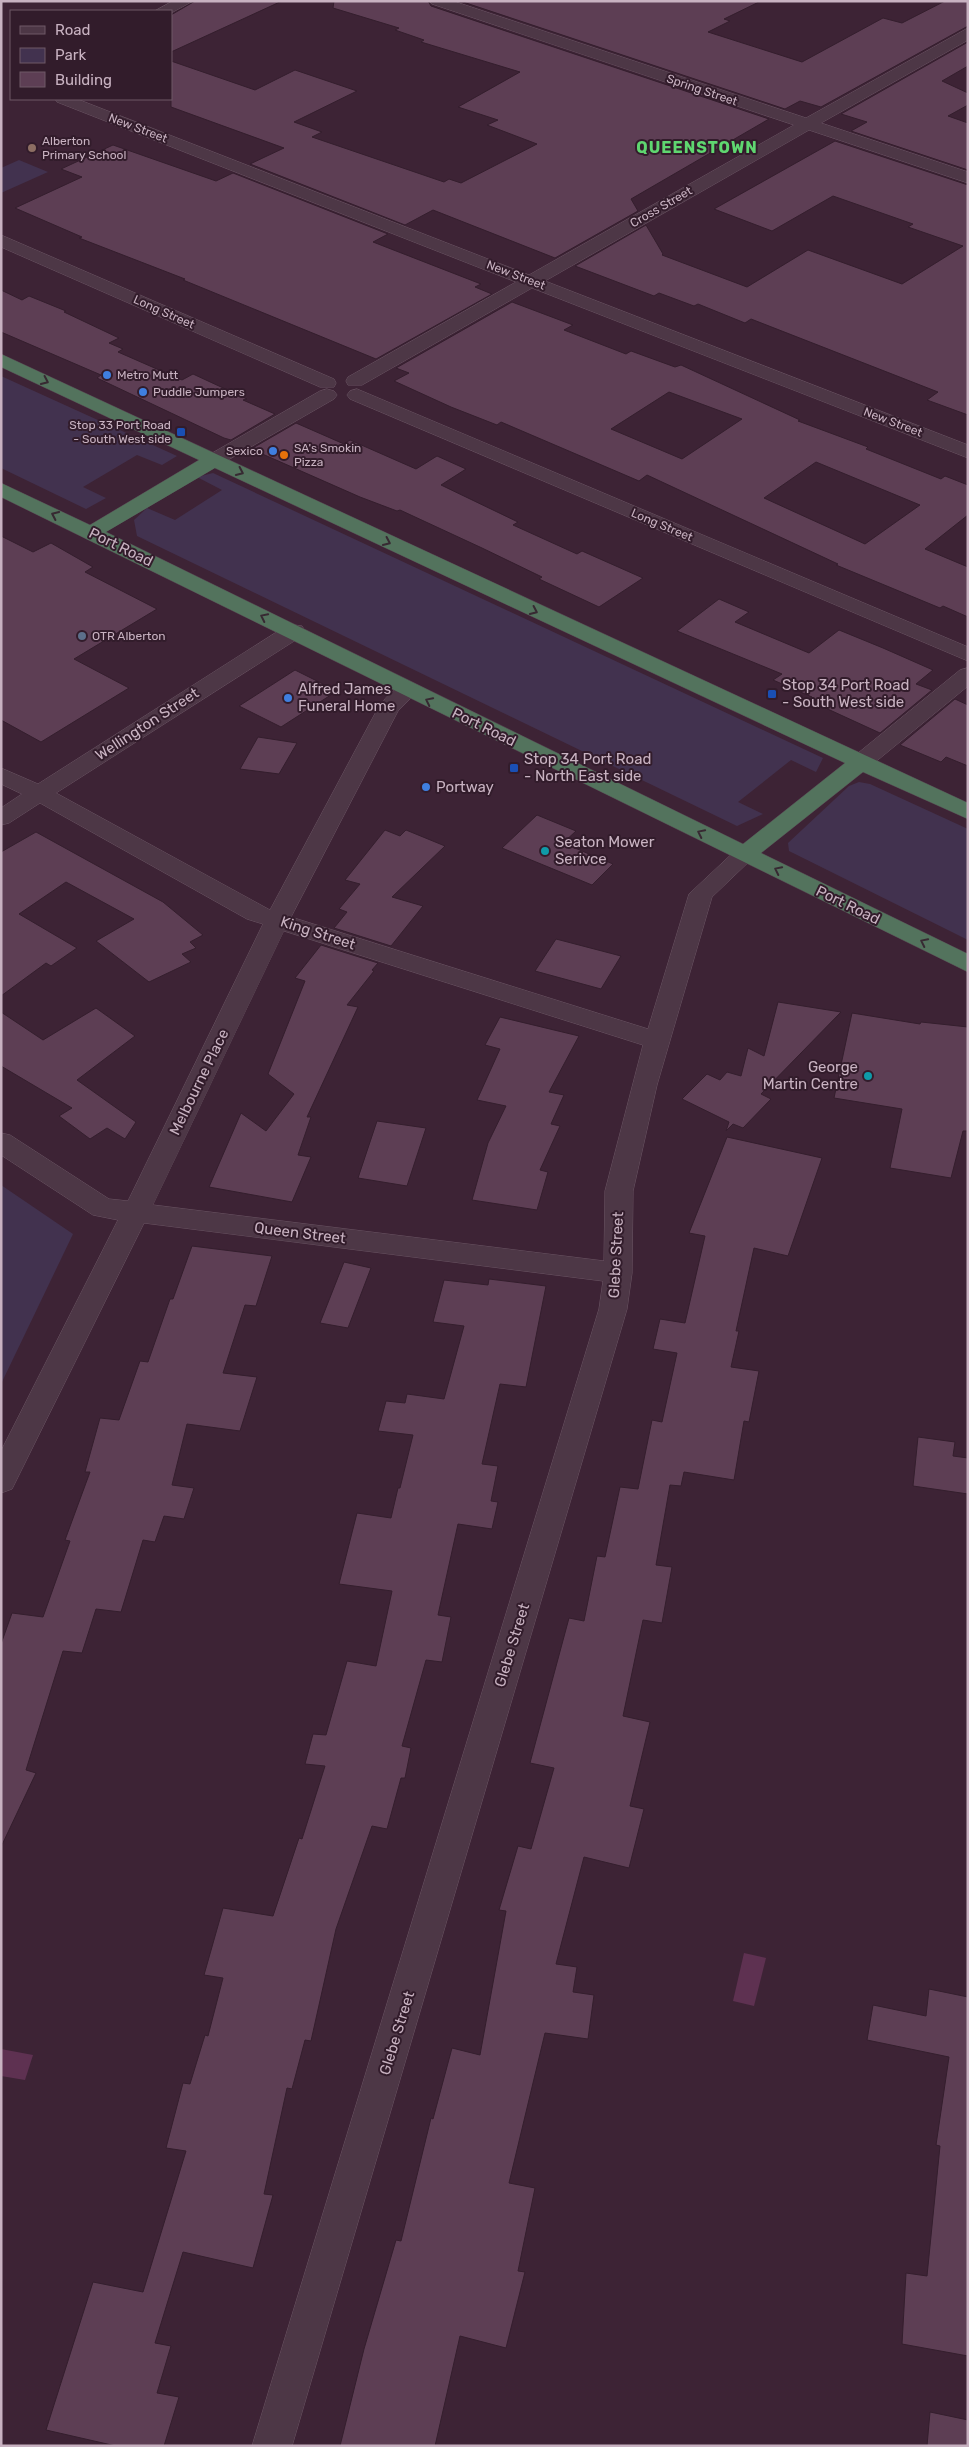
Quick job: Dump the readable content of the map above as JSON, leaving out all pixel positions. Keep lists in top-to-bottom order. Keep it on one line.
{"streets":{"highway":["Port Road"],"street":["Spring Street","New Street","Cross Street","Long Street","Wellington Street","King Street","Melbourne Place","Queen Street","Glebe Street"]},"crossings":[["Spring Street","Cross Street"],["New Street","Cross Street"],["Cross Street","Long Street"],["Port Road","Wellington Street"],["Port Road","Melbourne Place"],["Port Road","Glebe Street"],["Wellington Street","King Street"],["King Street","Melbourne Place"],["King Street","Glebe Street"],["Melbourne Place","Queen Street"],["Queen Street","Glebe Street"]],"districts":["QUEENSTOWN"],"places":{"other":["Alberton Primary School","Metro Mutt","Puddle Jumpers","Sexico","SA's Smokin Pizza","OTR Alberton","Alfred James Funeral Home","Portway","Seaton Mower Serivce","George Martin Centre"],"transit":["Stop 33 Port Road - South West side","Stop 34 Port Road - South West side","Stop 34 Port Road - North East side"]},"legend":["Road","Park","Building"]}
